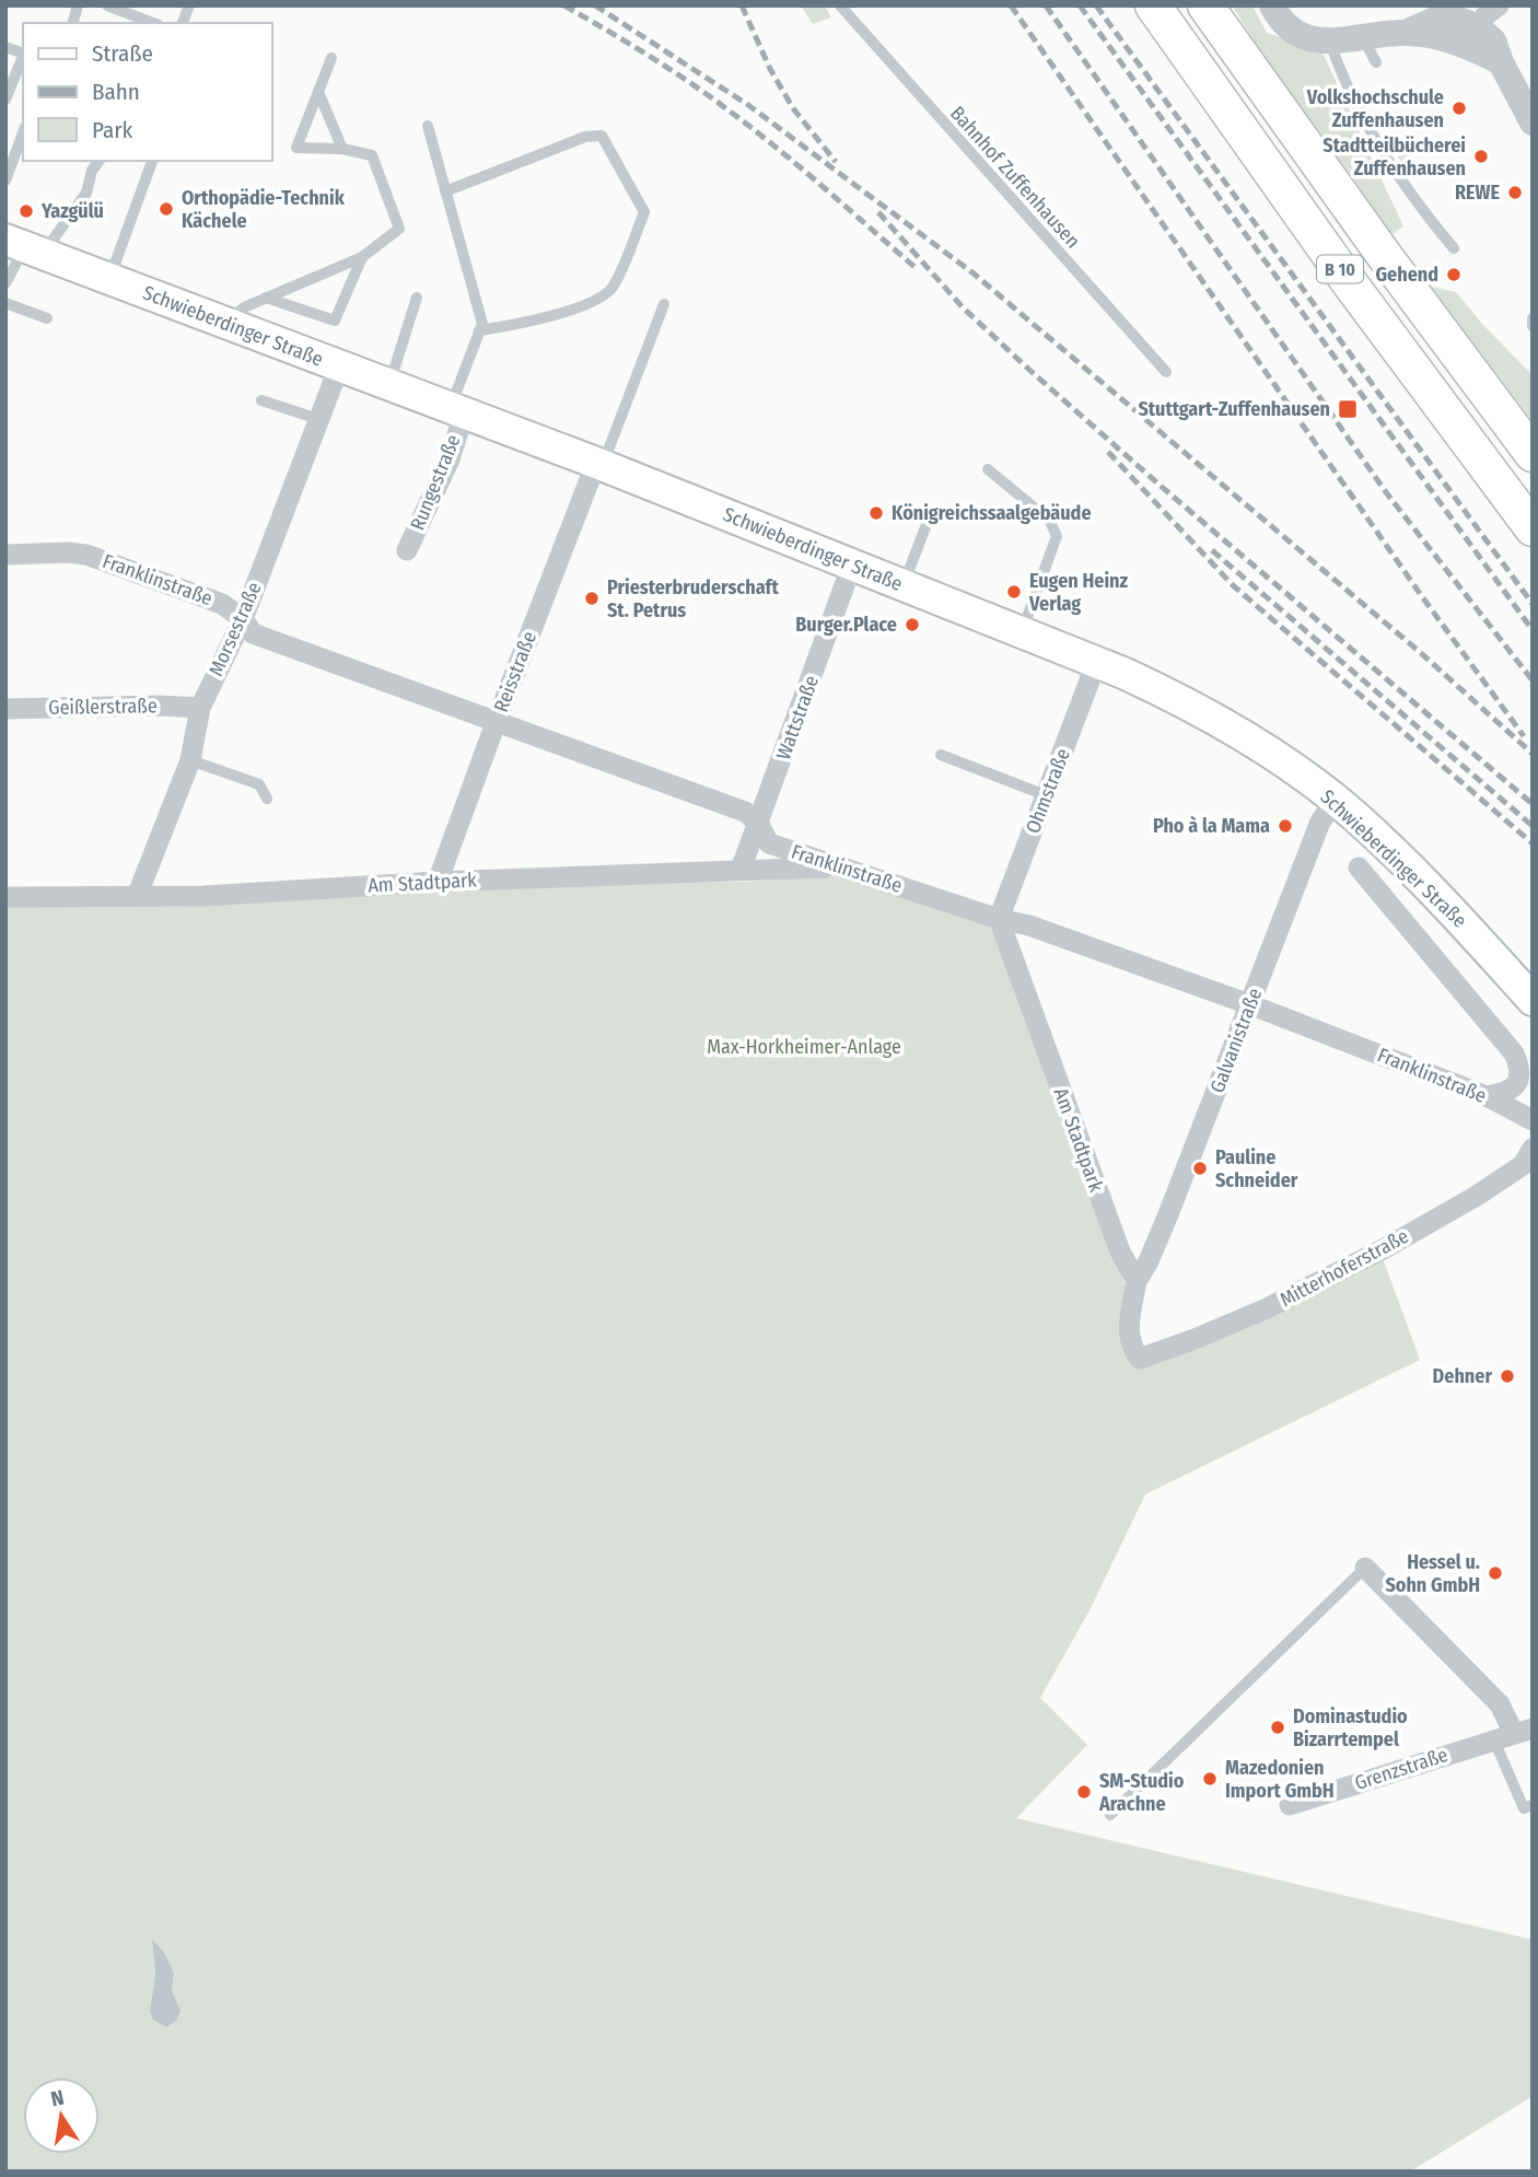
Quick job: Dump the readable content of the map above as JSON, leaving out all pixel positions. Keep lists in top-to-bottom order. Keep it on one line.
{"streets":{"highway":["B 10"],"main road":["Schwieberdinger Straße"],"street":["Rungestraße","Franklinstraße","Morsestraße","Reisstraße","Geißlerstraße","Wattstraße","Ohmstraße","Am Stadtpark","Galvanistraße","Mitterhoferstraße","Grenzstraße"],"lane":["Bahnhof Zuffenhausen"]},"crossings":[["Schwieberdinger Straße","Rungestraße"],["Schwieberdinger Straße","Franklinstraße"],["Schwieberdinger Straße","Morsestraße"],["Schwieberdinger Straße","Reisstraße"],["Schwieberdinger Straße","Wattstraße"],["Schwieberdinger Straße","Ohmstraße"],["Schwieberdinger Straße","Galvanistraße"],["Franklinstraße","Morsestraße"],["Franklinstraße","Reisstraße"],["Franklinstraße","Wattstraße"],["Franklinstraße","Ohmstraße"],["Franklinstraße","Am Stadtpark"],["Franklinstraße","Galvanistraße"],["Morsestraße","Geißlerstraße"],["Morsestraße","Am Stadtpark"],["Reisstraße","Am Stadtpark"],["Wattstraße","Am Stadtpark"],["Ohmstraße","Am Stadtpark"],["Am Stadtpark","Galvanistraße"],["Am Stadtpark","Mitterhoferstraße"],["Galvanistraße","Mitterhoferstraße"]],"parks":["Max-Horkheimer-Anlage"],"places":{"other":["Volkshochschule Zuffenhausen","Stadtteilbücherei Zuffenhausen","REWE","Orthopädie-Technik Kächele","Yazgülü","Gehend","Königreichssaalgebäude","Eugen Heinz Verlag","Priesterbruderschaft St. Petrus","Burger.Place","Pho à la Mama","Pauline Schneider","Dehner","Hessel u. Sohn GmbH","Dominastudio Bizarrtempel","Mazedonien Import GmbH","SM-Studio Arachne"],"transit":["Stuttgart-Zuffenhausen"]},"legend":["Straße","Bahn","Park"],"north":"top"}
